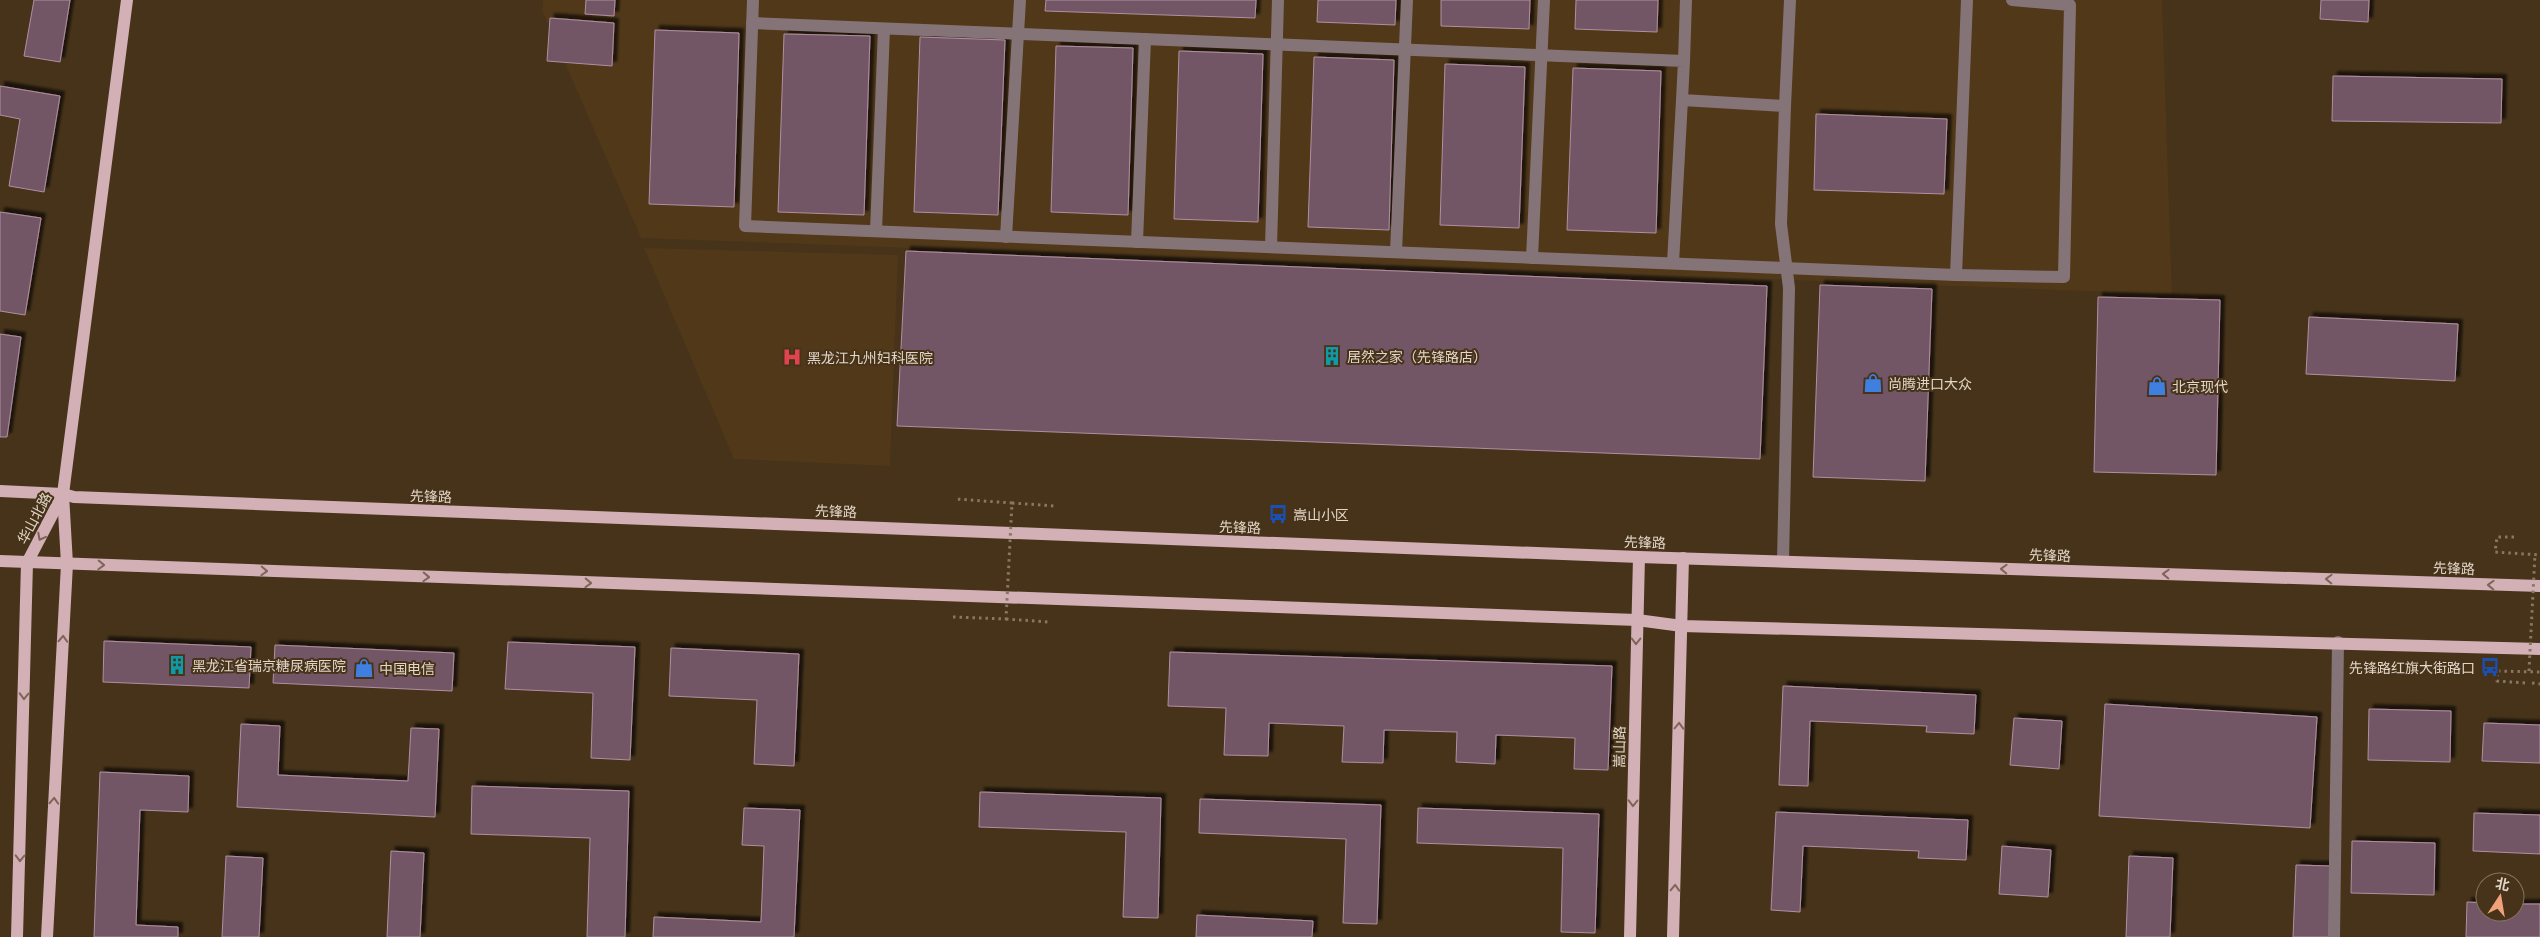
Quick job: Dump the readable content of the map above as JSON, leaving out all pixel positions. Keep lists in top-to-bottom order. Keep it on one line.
{"streets":{"main road":["先锋路","华山北路","嵩山路"]},"crossings":[["先锋路","华山北路"],["先锋路","嵩山路"]],"places":{"building":["居然之家（先锋路店）","黑龙江省瑞京糖尿病医院"],"hospital":["黑龙江九州妇科医院"],"shop":["尚腾进口大众","北京现代","中国电信"],"bus stop":["嵩山小区","先锋路红旗大街路口"]},"north":"top"}
